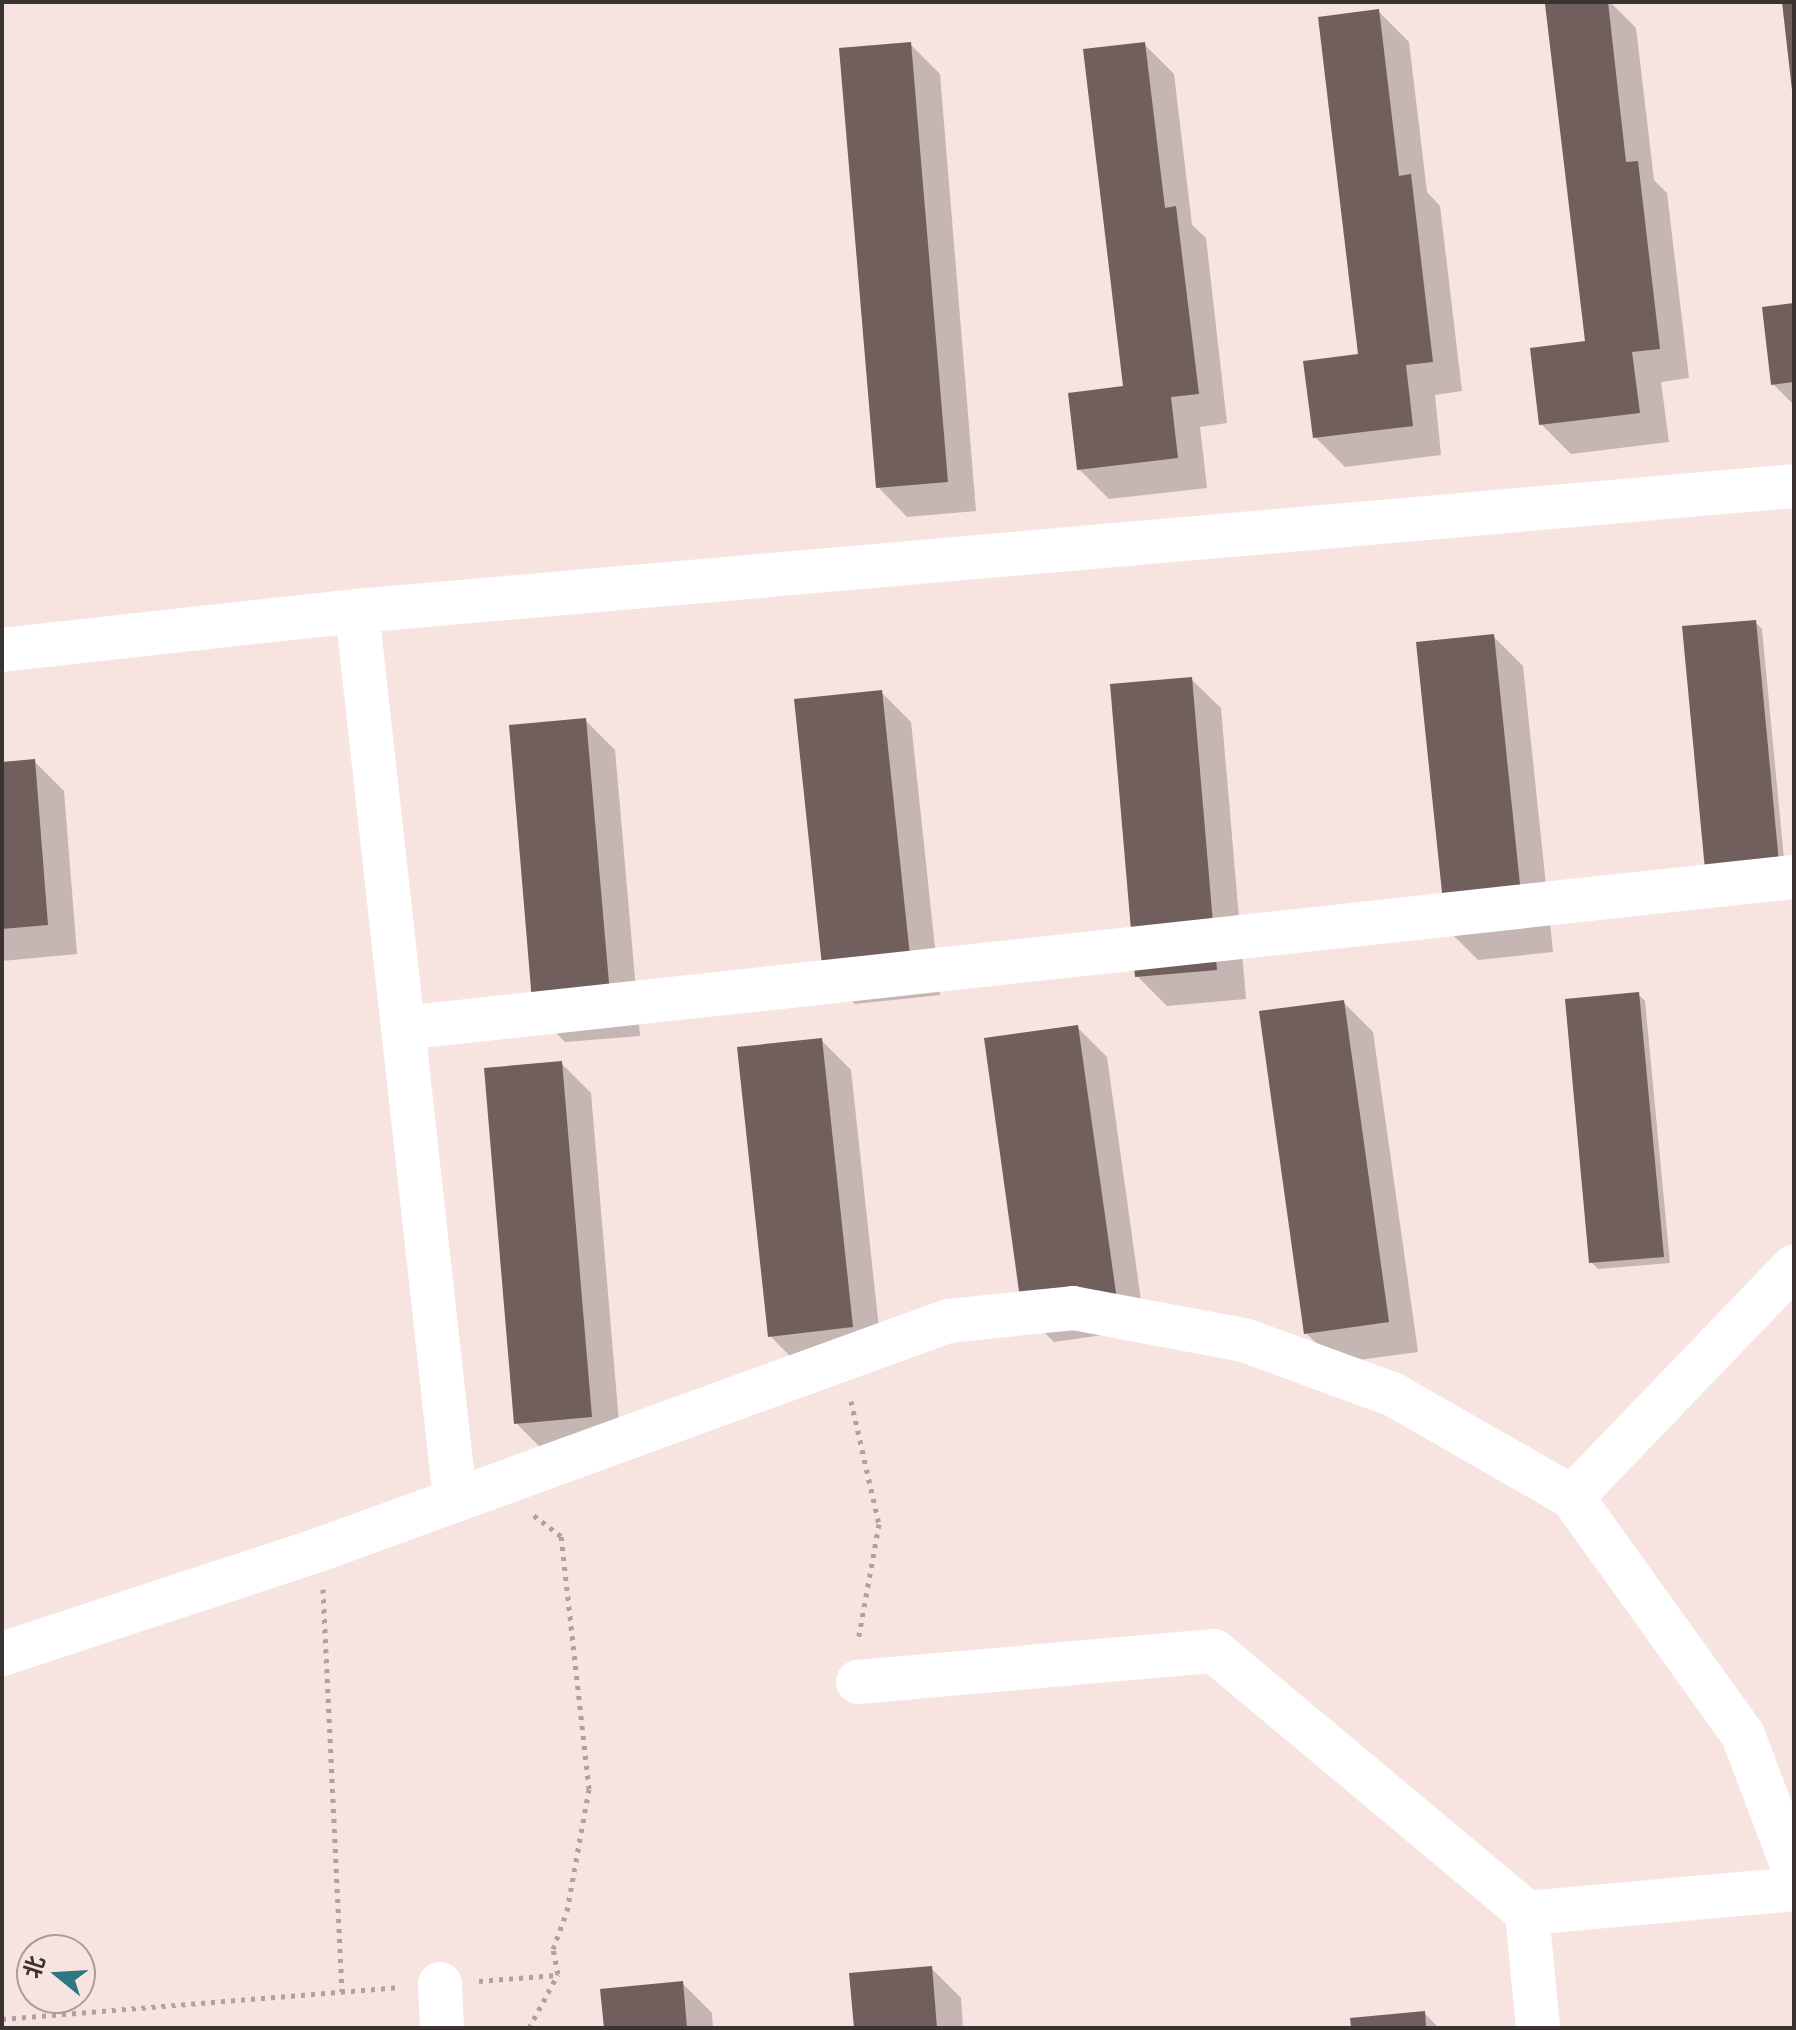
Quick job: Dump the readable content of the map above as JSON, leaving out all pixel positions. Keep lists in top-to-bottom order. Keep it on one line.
{"north":"left"}
